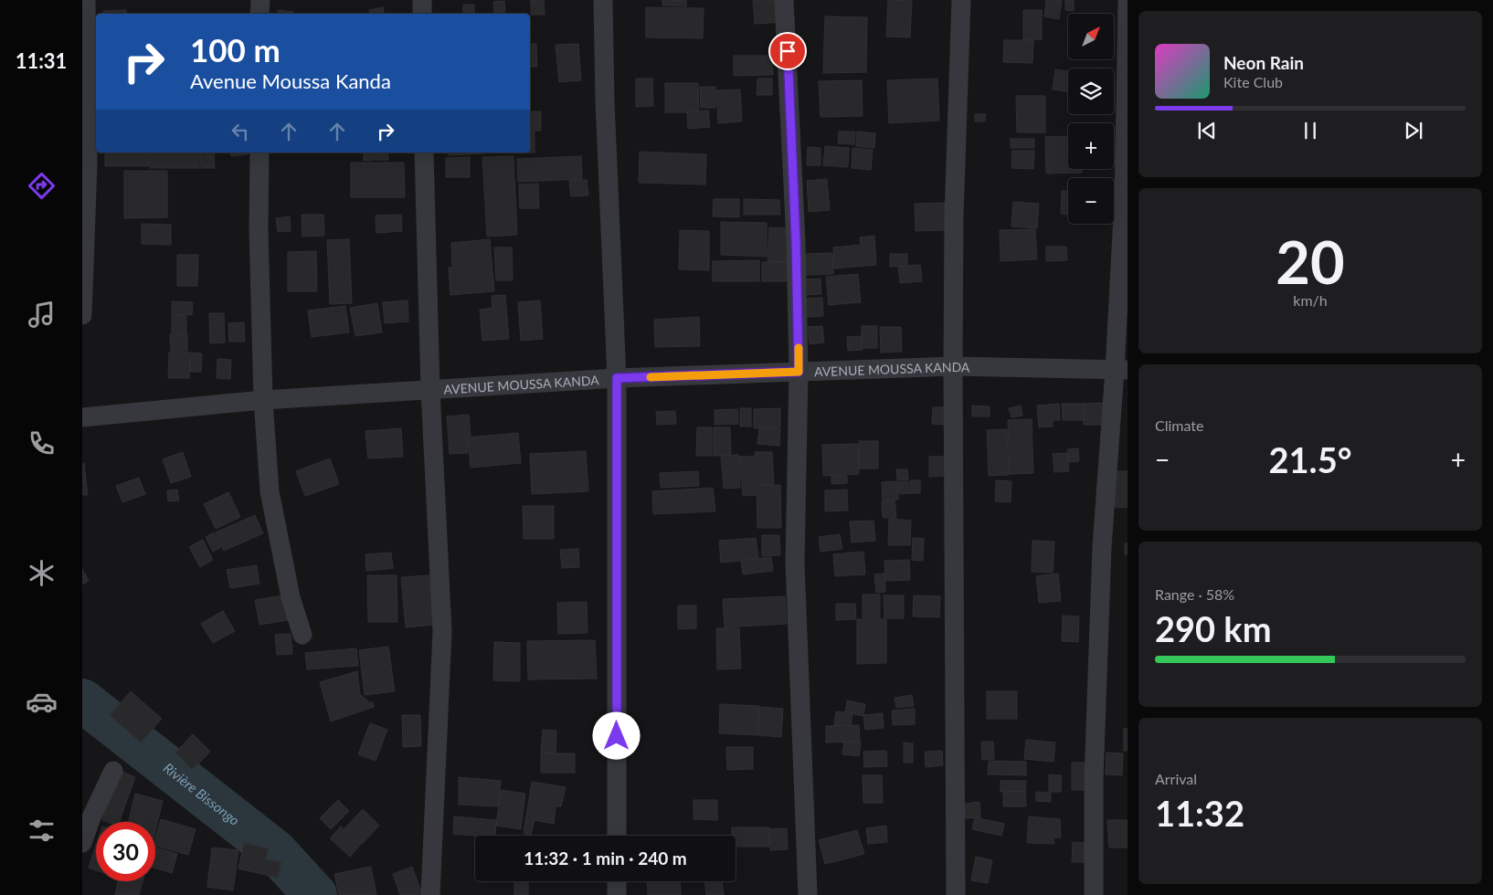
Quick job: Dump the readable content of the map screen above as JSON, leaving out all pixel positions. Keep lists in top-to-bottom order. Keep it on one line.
{"streets":{"street":["AVENUE MOUSSA KANDA"]},"water":["Rivière Bissongo"],"north":"top right","page":{"tabs":"11:31","map_buttons":["+","−"],"turn":["100 m","Avenue Moussa Kanda"],"song":["Neon Rain","Kite Club"],"tile":[["20","km/h"],"Climate",["Range · 58%","290 km"],["Arrival","11:32"]],"heat":["−","21.5°","+"],"limit":"30","trip":"11:32 · 1 min · 240 m"}}
